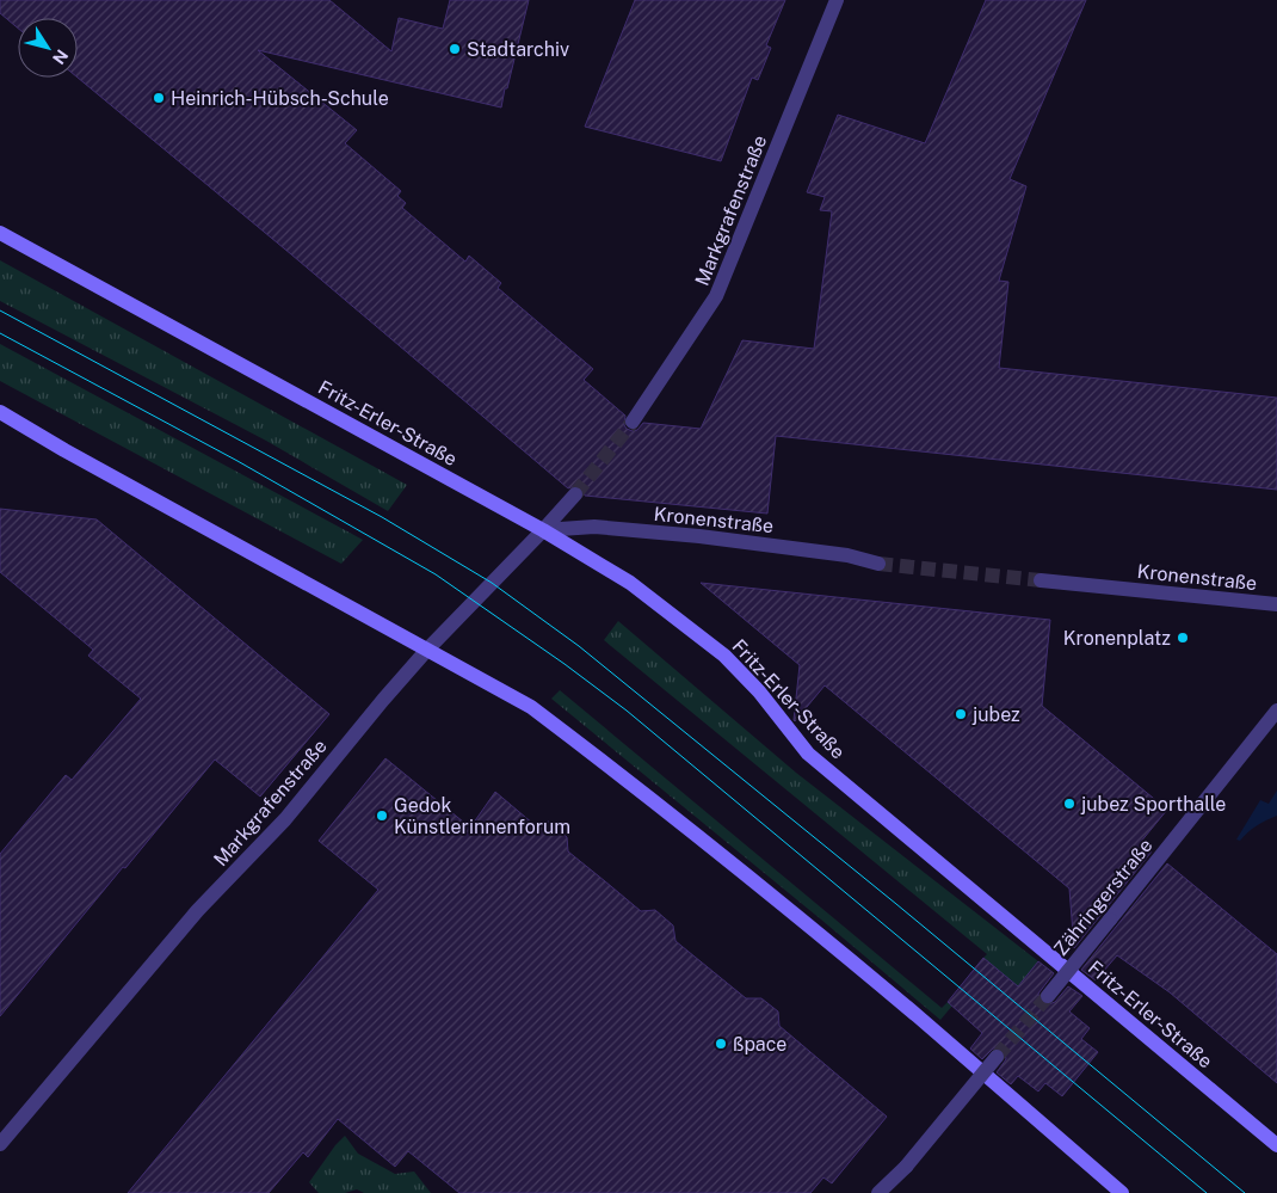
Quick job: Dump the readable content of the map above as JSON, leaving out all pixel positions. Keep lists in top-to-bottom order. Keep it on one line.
{"streets":{"main road":["Fritz-Erler-Straße"],"street":["Markgrafenstraße","Kronenstraße","Zähringerstraße"]},"crossings":[["Markgrafenstraße","Fritz-Erler-Straße"],["Markgrafenstraße","Kronenstraße"],["Fritz-Erler-Straße","Kronenstraße"]],"places":["Stadtarchiv","Heinrich-Hübsch-Schule","Kronenplatz","jubez","jubez Sporthalle","Gedok Künstlerinnenforum","ßpace"],"north":"bottom right"}
